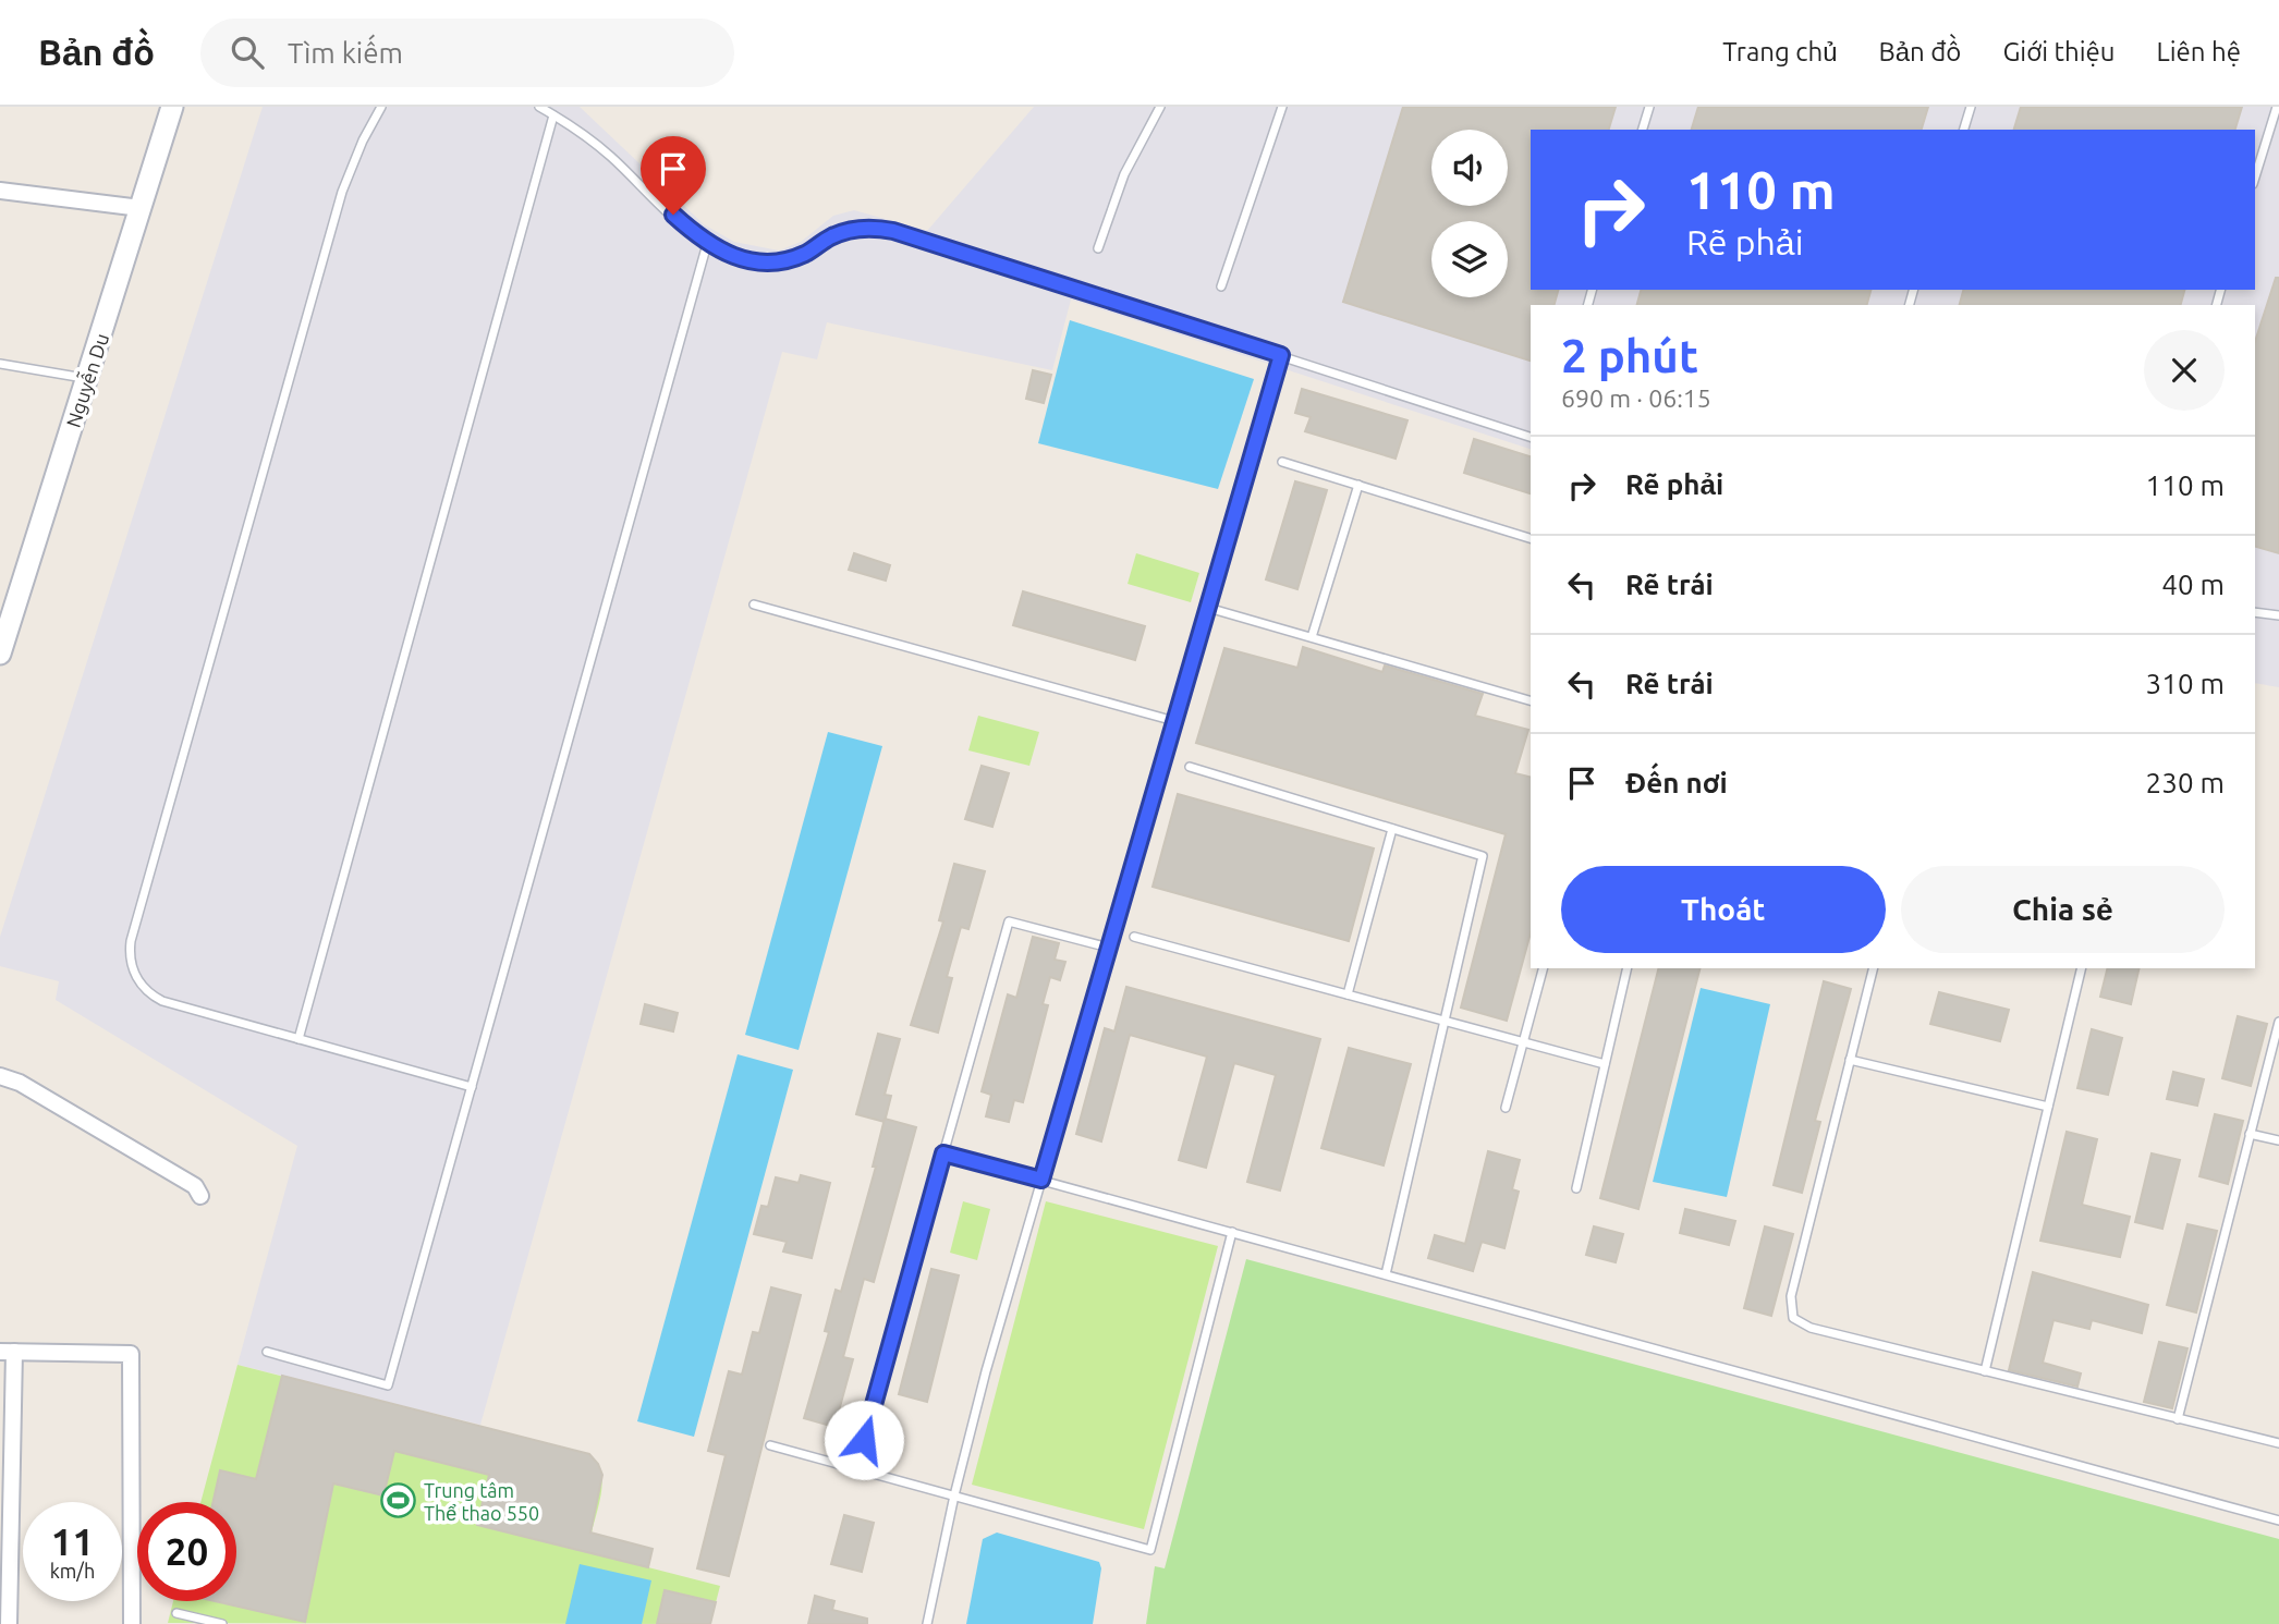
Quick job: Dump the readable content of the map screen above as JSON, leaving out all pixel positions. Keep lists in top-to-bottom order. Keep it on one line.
{"streets":{"main road":["Nguyễn Du"]},"places":{"sports":["Trung tâm Thể thao 550"]},"page":{"header":"Bản đồ","search":"Tìm kiếm","nav":["Trang chủ","Bản đồ","Giới thiệu","Liên hệ"],"turn":["110 m","Rẽ phải"],"heading":["2 phút","690 m · 06:15"],"list":[{"name":"Rẽ phải","value":"110 m"},{"name":"Rẽ trái","value":"40 m"},{"name":"Rẽ trái","value":"310 m"},{"name":"Đến nơi","value":"230 m"}],"buttons":["Thoát","Chia sẻ"],"speed":"11 km/h","limit":"20"}}
